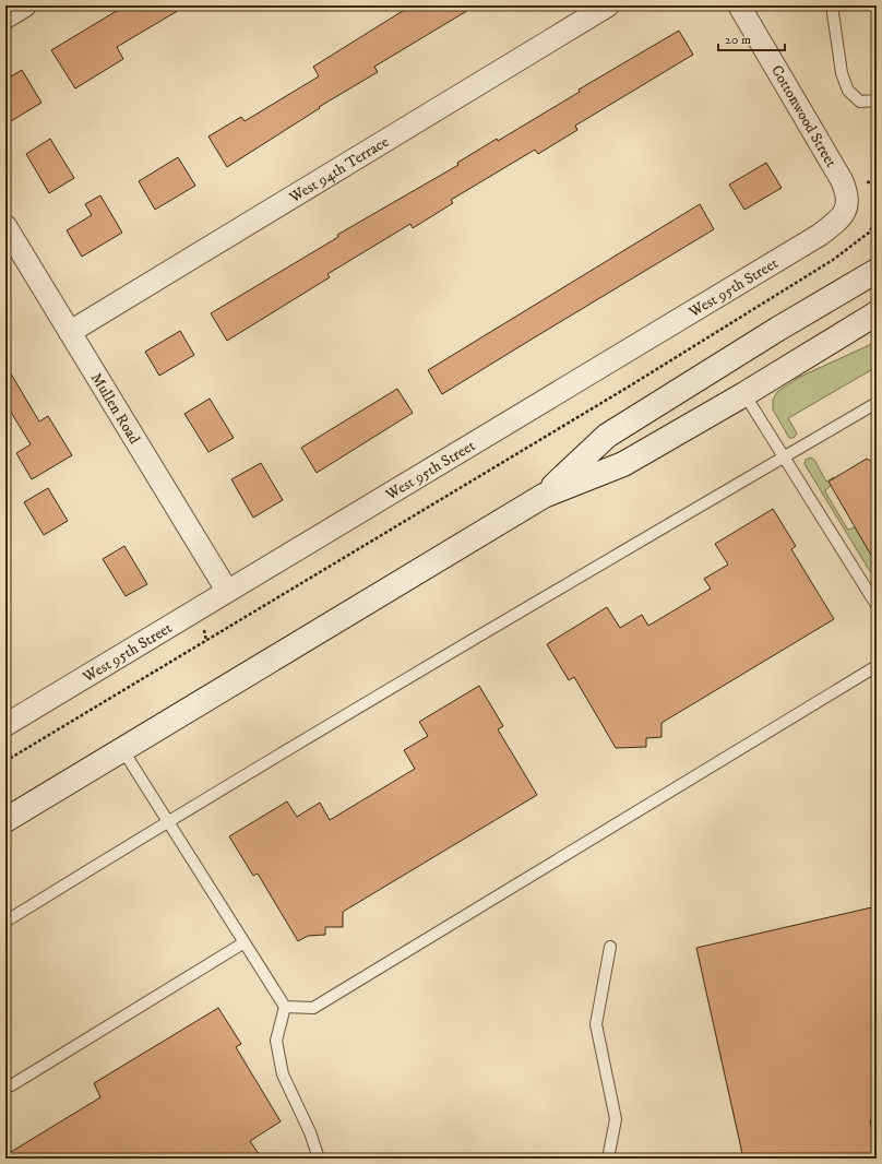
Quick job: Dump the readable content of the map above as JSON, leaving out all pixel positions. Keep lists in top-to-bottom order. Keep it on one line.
{"streets":{"street":["Cottonwood Street","West 94th Terrace","West 95th Street","Mullen Road"]},"crossings":[["Cottonwood Street","West 95th Street"],["West 94th Terrace","Mullen Road"],["West 95th Street","Mullen Road"]],"scale_bar":"20 m"}
